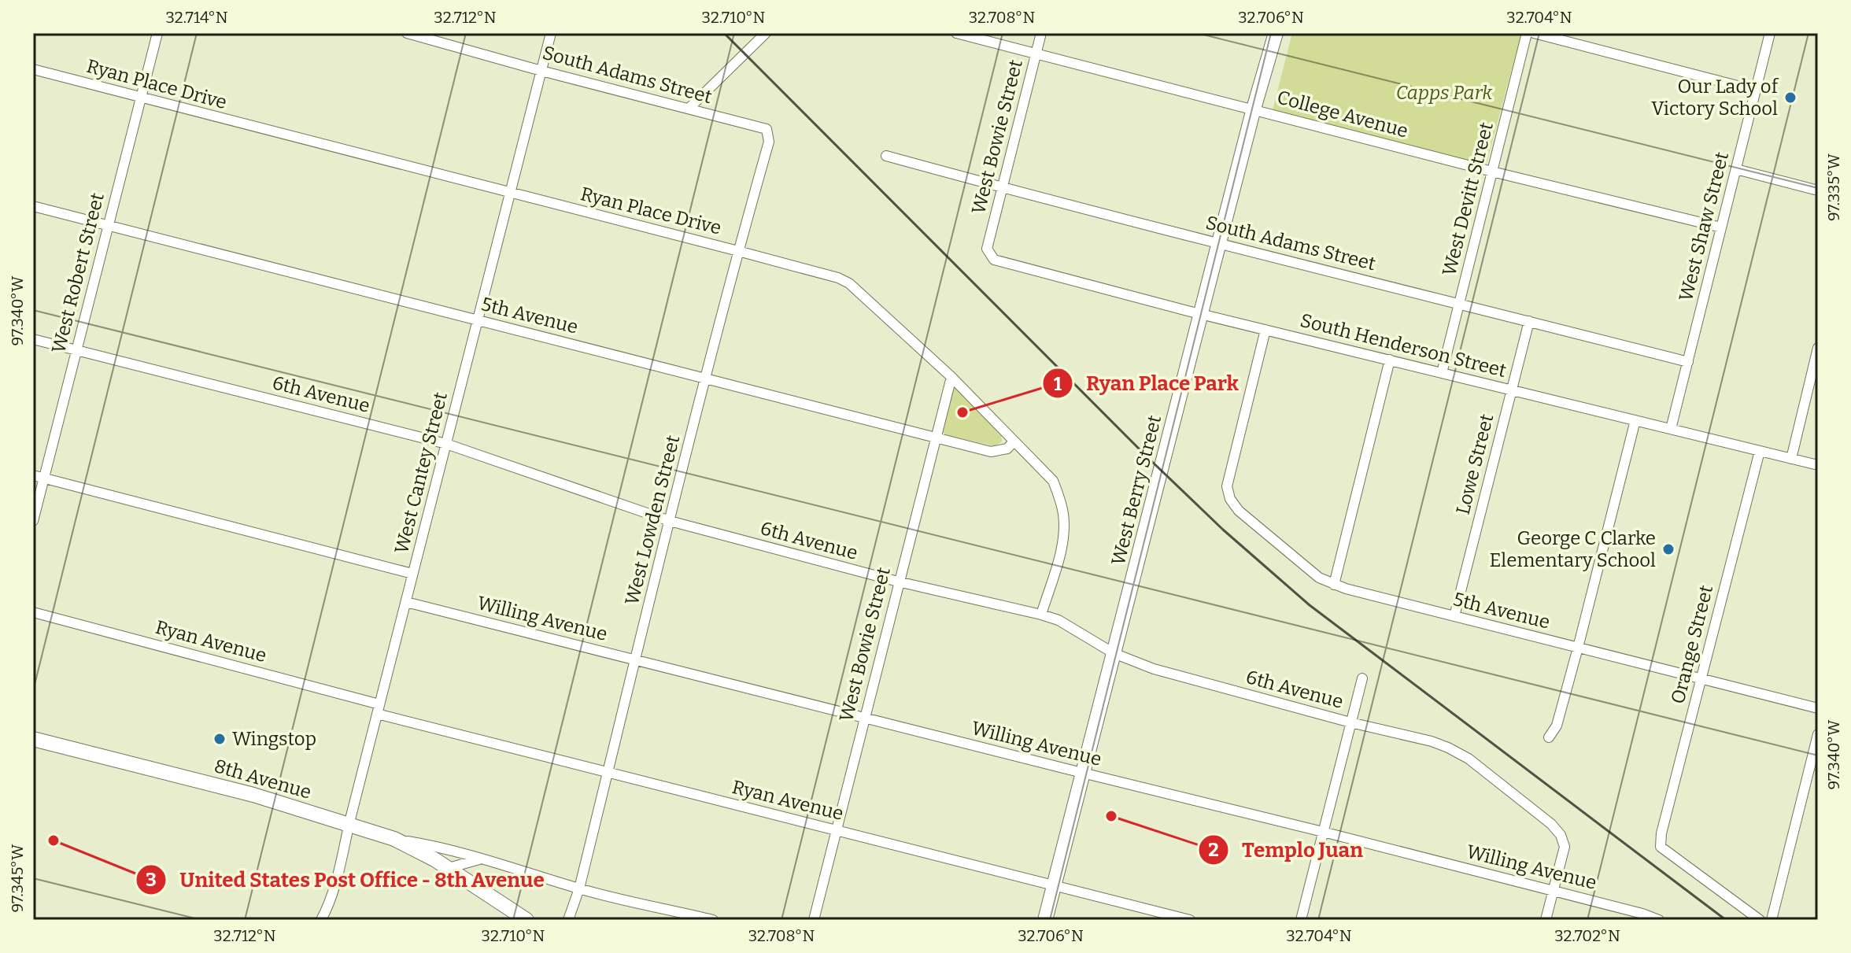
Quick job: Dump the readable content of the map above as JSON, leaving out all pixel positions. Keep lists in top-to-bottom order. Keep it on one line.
{"streets":{"main road":["West Berry Street","8th Avenue"],"street":["South Adams Street","Ryan Place Drive","College Avenue","West Bowie Street","West Devitt Street","West Shaw Street","West Robert Street","5th Avenue","South Henderson Street","6th Avenue","Lowe Street","West Cantey Street","West Lowden Street","Willing Avenue","Ryan Avenue","Orange Street"]},"crossings":[["South Adams Street","West Bowie Street"],["South Adams Street","West Devitt Street"],["South Adams Street","West Shaw Street"],["South Adams Street","Lowe Street"],["South Adams Street","West Cantey Street"],["South Adams Street","West Berry Street"],["South Adams Street","West Lowden Street"],["Ryan Place Drive","West Bowie Street"],["Ryan Place Drive","West Robert Street"],["Ryan Place Drive","5th Avenue"],["Ryan Place Drive","6th Avenue"],["Ryan Place Drive","West Cantey Street"],["Ryan Place Drive","West Lowden Street"],["College Avenue","West Bowie Street"],["College Avenue","West Devitt Street"],["College Avenue","West Shaw Street"],["College Avenue","West Berry Street"],["West Bowie Street","5th Avenue"],["West Bowie Street","South Henderson Street"],["West Bowie Street","6th Avenue"],["West Bowie Street","Willing Avenue"],["West Bowie Street","Ryan Avenue"],["West Devitt Street","South Henderson Street"],["West Shaw Street","South Henderson Street"],["West Robert Street","5th Avenue"],["West Robert Street","6th Avenue"],["5th Avenue","South Henderson Street"],["5th Avenue","Lowe Street"],["5th Avenue","West Cantey Street"],["5th Avenue","West Lowden Street"],["5th Avenue","Orange Street"],["South Henderson Street","Lowe Street"],["South Henderson Street","West Berry Street"],["South Henderson Street","Orange Street"],["6th Avenue","West Cantey Street"],["6th Avenue","West Berry Street"],["6th Avenue","West Lowden Street"],["6th Avenue","Willing Avenue"],["West Cantey Street","Willing Avenue"],["West Cantey Street","Ryan Avenue"],["West Cantey Street","8th Avenue"],["West Berry Street","Willing Avenue"],["West Berry Street","Ryan Avenue"],["West Lowden Street","Willing Avenue"],["West Lowden Street","Ryan Avenue"],["West Lowden Street","8th Avenue"]],"parks":["Capps Park"],"places":["Our Lady of Victory School","Ryan Place Park","George C Clarke Elementary School","Wingstop","Templo Juan","United States Post Office - 8th Avenue"],"coordinates":["32.714°N","32.712°N","32.710°N","32.708°N","32.706°N","32.704°N","97.335°W","97.340°W","97.345°W","32.702°N"]}
